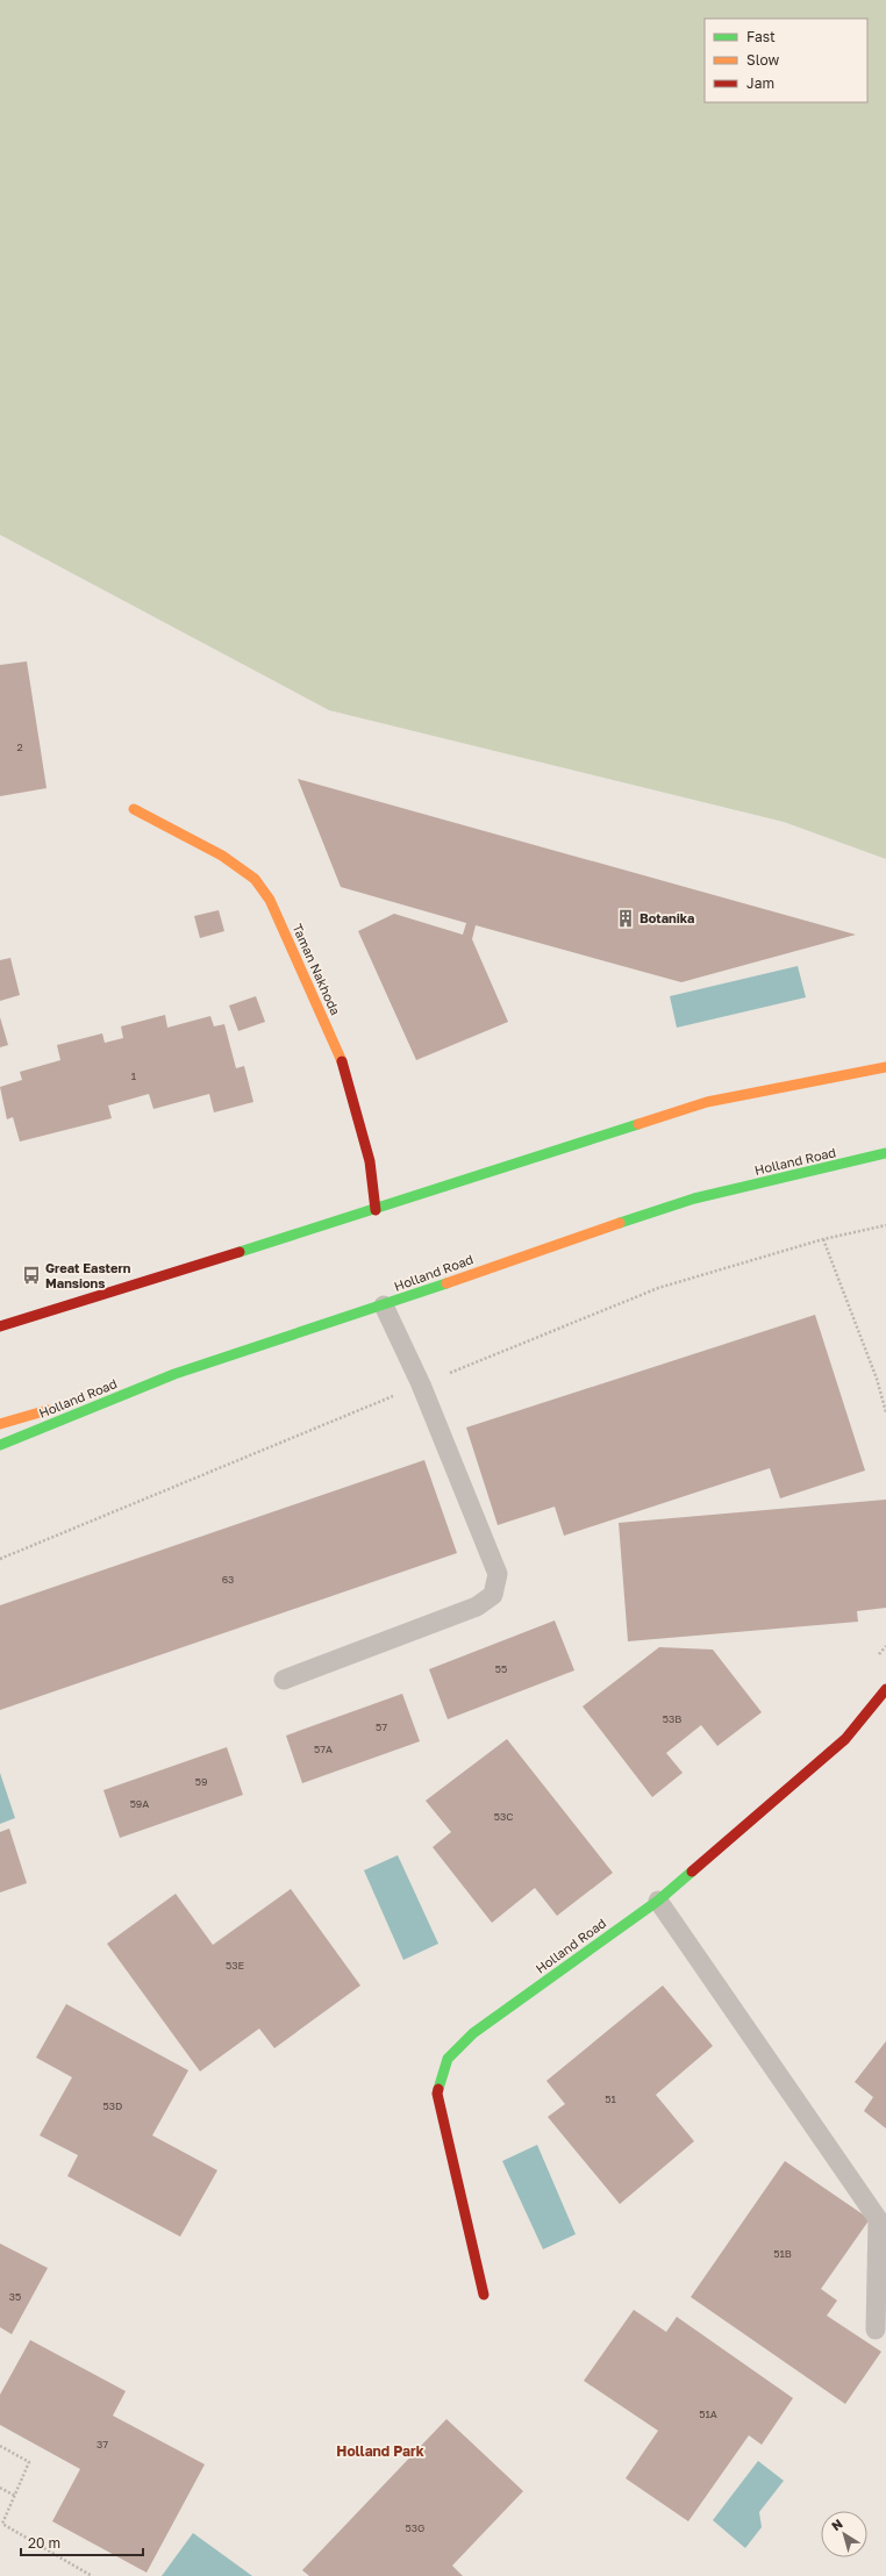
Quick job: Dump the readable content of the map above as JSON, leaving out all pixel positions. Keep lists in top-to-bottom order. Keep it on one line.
{"streets":{"main road":["Taman Nakhoda","Holland Road"]},"districts":["Holland Park"],"places":{"building":["Botanika"],"bus stop":["Great Eastern Mansions"]},"house_numbers":["2","1","63","55","53B","57","57A","59","59A","53C","53E","51","53D","51B","35","51A","37","53G"],"legend":["Fast","Slow","Jam"],"scale_bar":"20 m","north":"top left"}
